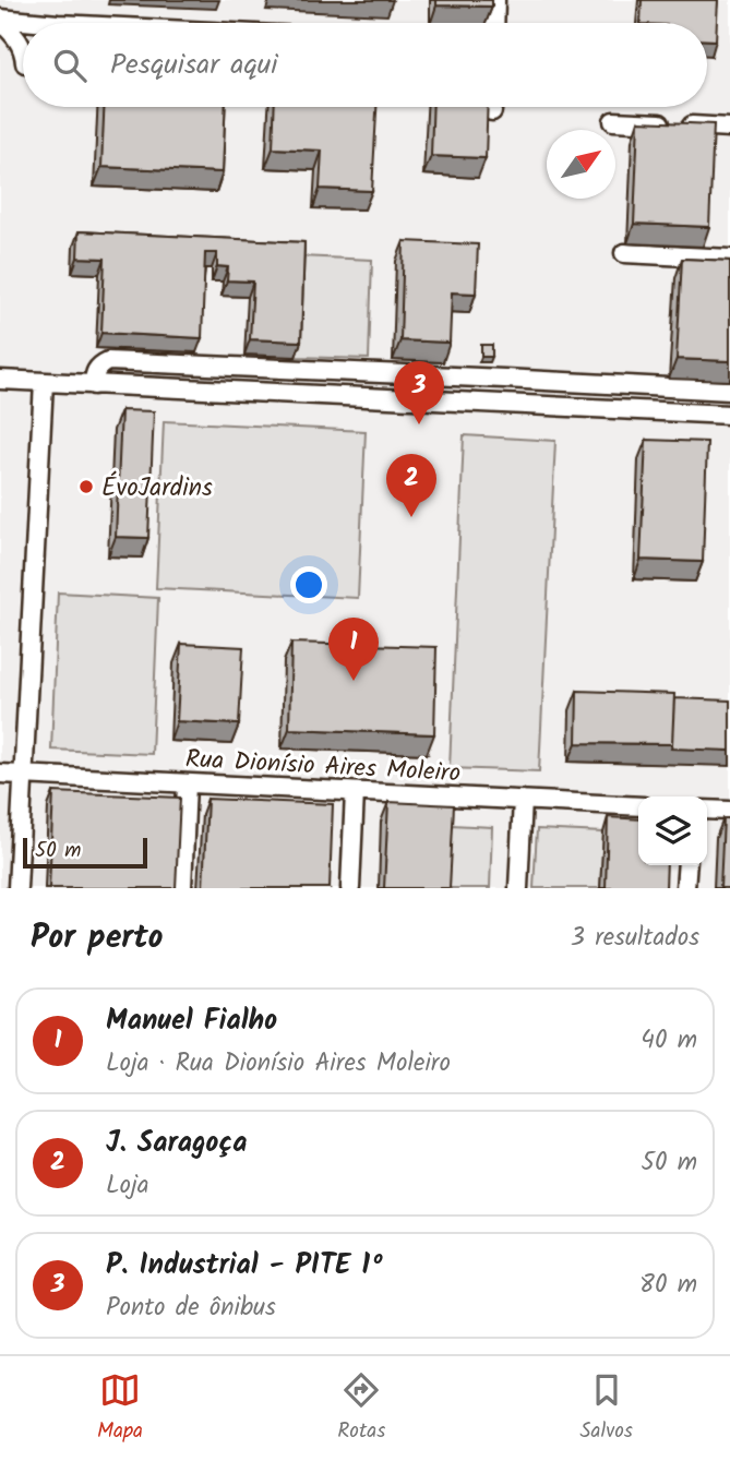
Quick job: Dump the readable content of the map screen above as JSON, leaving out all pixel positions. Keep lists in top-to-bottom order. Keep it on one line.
{"streets":{"street":["Rua Dionísio Aires Moleiro"]},"places":["ÉvoJardins"],"scale_bar":"50 m","north":"top right","page":{"search":"Pesquisar aqui","pins":["3","2","1"],"scale":"50 m","heading":["Por perto","3 resultados"],"list":[{"mark":"1","name":"Manuel Fialho","note":"Loja · Rua Dionísio Aires Moleiro","value":"40 m"},{"mark":"2","name":"J. Saragoça","note":"Loja","value":"50 m"},{"mark":"3","name":"P. Industrial - PITE 1º","note":"Ponto de ônibus","value":"80 m"}],"nav":["Mapa","Rotas","Salvos"]}}
